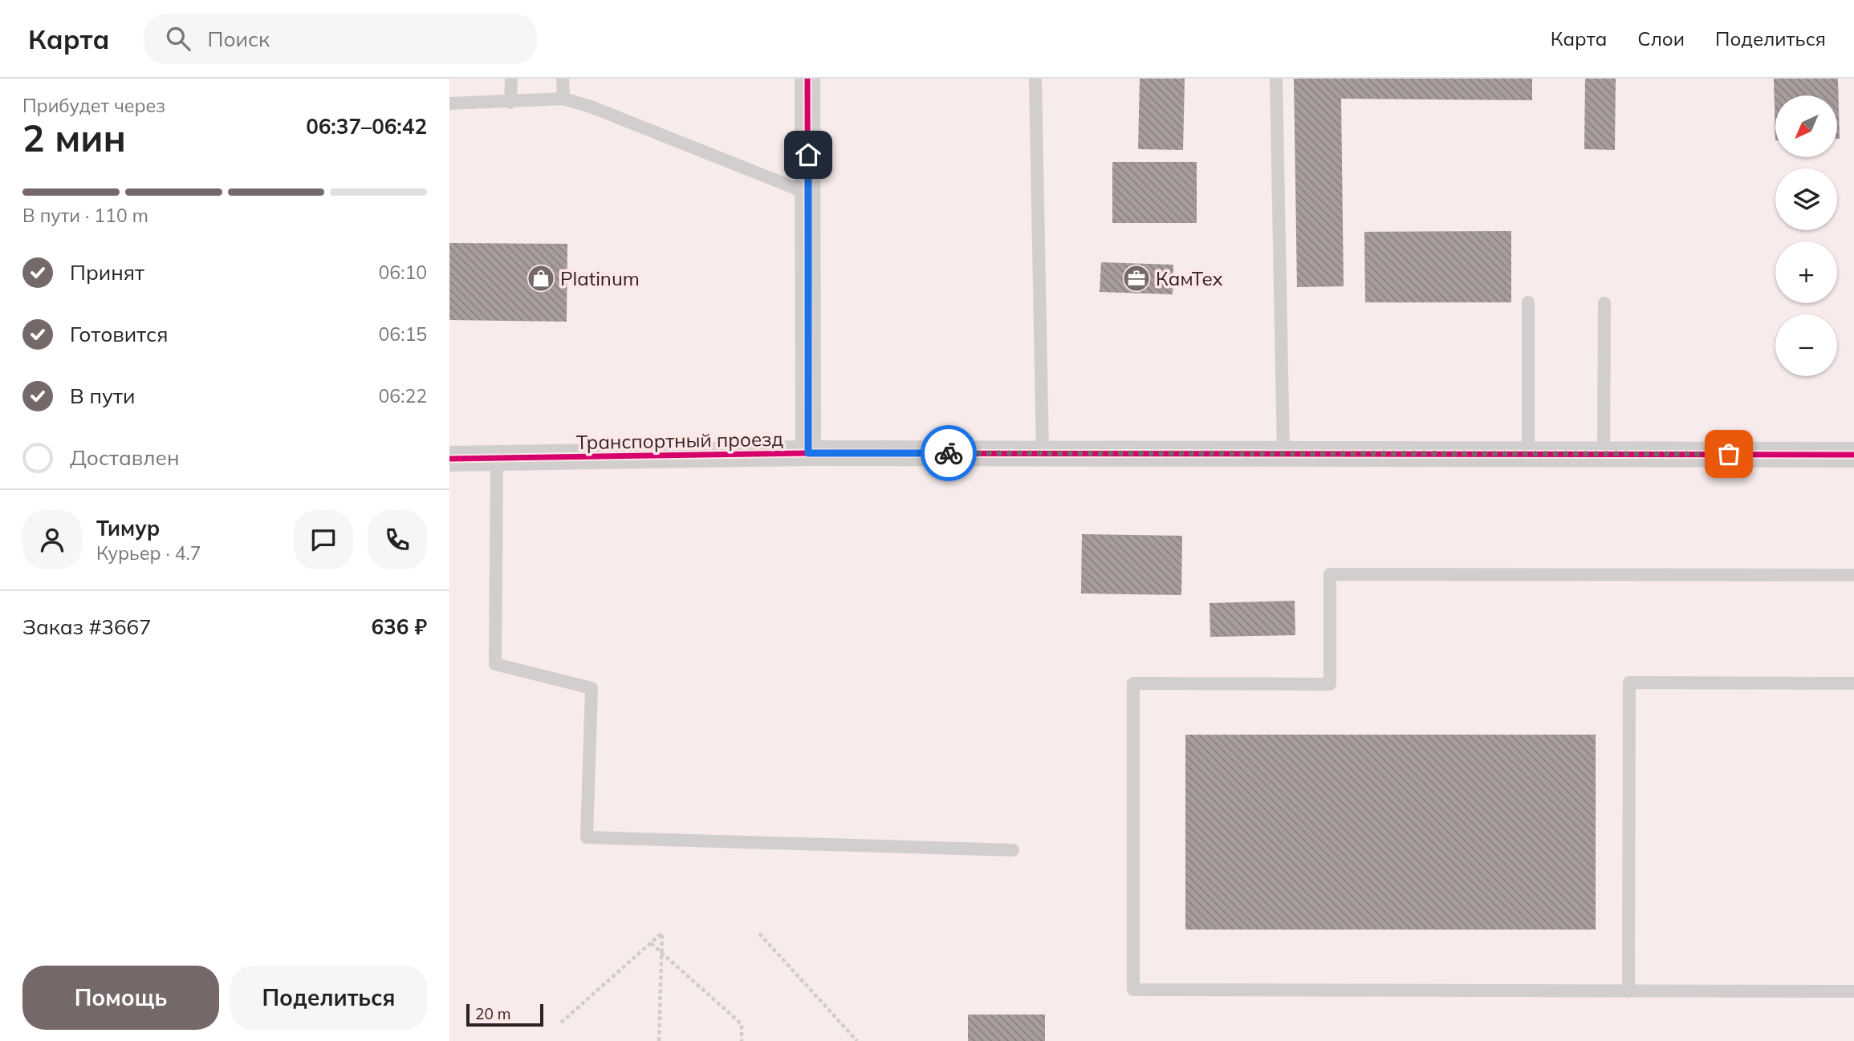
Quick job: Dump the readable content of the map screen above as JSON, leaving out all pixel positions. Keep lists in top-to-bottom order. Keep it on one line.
{"streets":{"street":["Транспортный проезд"]},"places":{"shop":["Platinum"],"office":["КамТех"]},"scale_bar":"20 m","north":"bottom left","page":{"header":"Карта","search":"Поиск","nav":["Карта","Слои","Поделиться"],"heading":["2 мин","Прибудет через","06:37–06:42"],"panel":["Тимур","Курьер · 4.7","Заказ #3667","636 ₽"],"map_buttons":["+","−"],"bar":"В пути · 110 m","list":[["Принят","06:10"],["Готовится","06:15"],["В пути","06:22"],"Доставлен"],"buttons":["Помощь","Поделиться"],"scale":"20 m"}}
